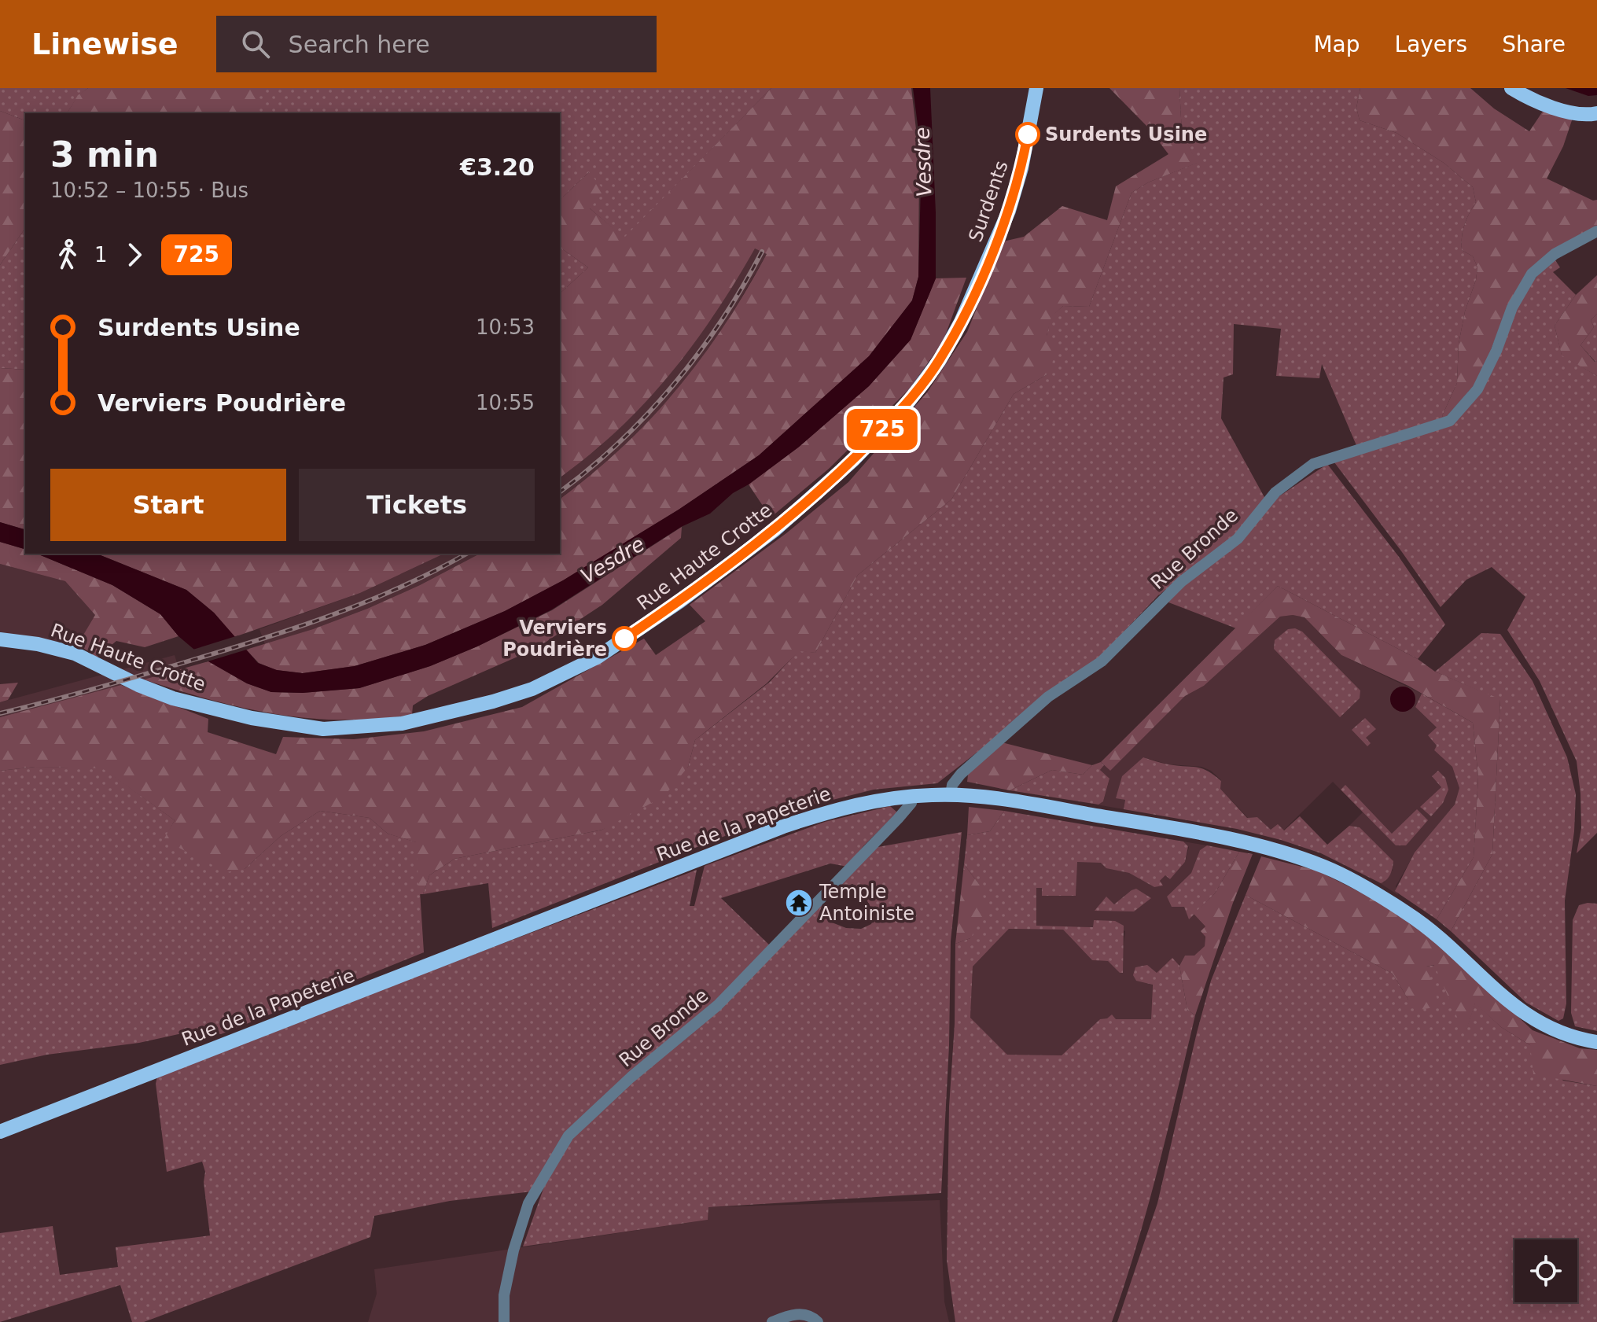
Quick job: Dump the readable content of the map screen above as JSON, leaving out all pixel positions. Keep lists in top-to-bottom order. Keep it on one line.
{"streets":{"main road":["Surdents","Rue Haute Crotte","Rue de la Papeterie"],"street":["Rue Bronde"]},"crossings":[["Surdents","Rue Haute Crotte"],["Rue Bronde","Rue de la Papeterie"]],"water":["Vesdre"],"places":{"other":["Surdents Usine","Verviers Poudrière"],"temple":["Temple Antoiniste"]},"lines":["bus line 725"],"page":{"header":"Linewise","search":"Search here","nav":["Map","Layers","Share"],"on_map":"725","heading":["3 min","10:52 – 10:55 · Bus","€3.20"],"legs":["1","725"],"list":[{"name":"Surdents Usine","value":"10:53"},{"name":"Verviers Poudrière","value":"10:55"}],"buttons":["Start","Tickets"]}}
